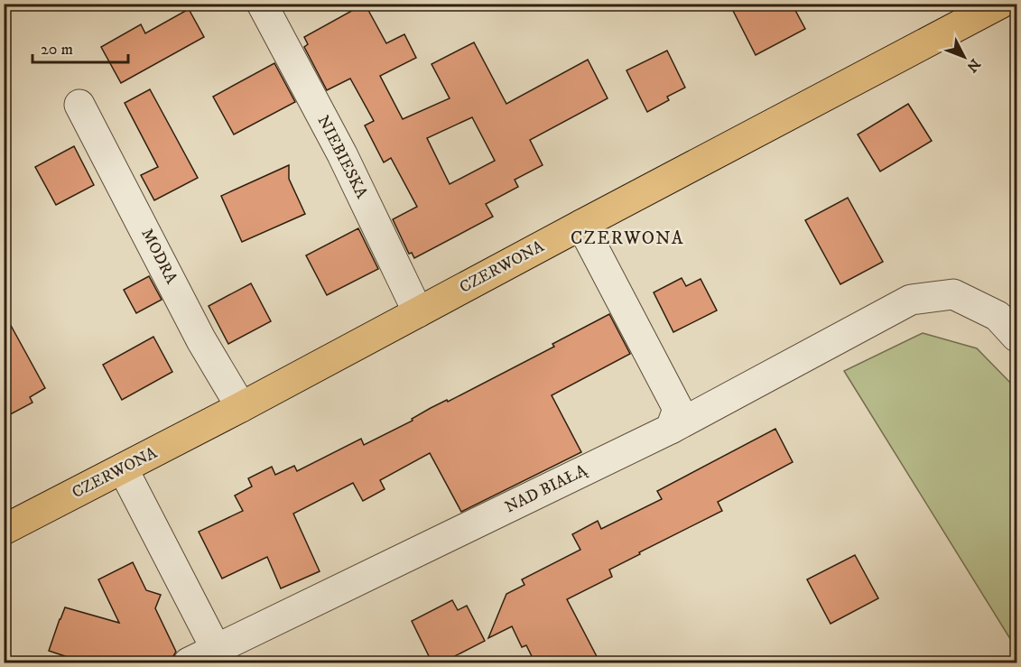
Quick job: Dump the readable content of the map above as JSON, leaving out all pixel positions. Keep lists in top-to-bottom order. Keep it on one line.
{"streets":{"main road":["CZERWONA"],"street":["NIEBIESKA","MODRA","NAD BIAŁĄ"]},"crossings":[["NIEBIESKA","CZERWONA"],["MODRA","CZERWONA"]],"districts":["CZERWONA"],"scale_bar":"20 m","north":"bottom right"}
